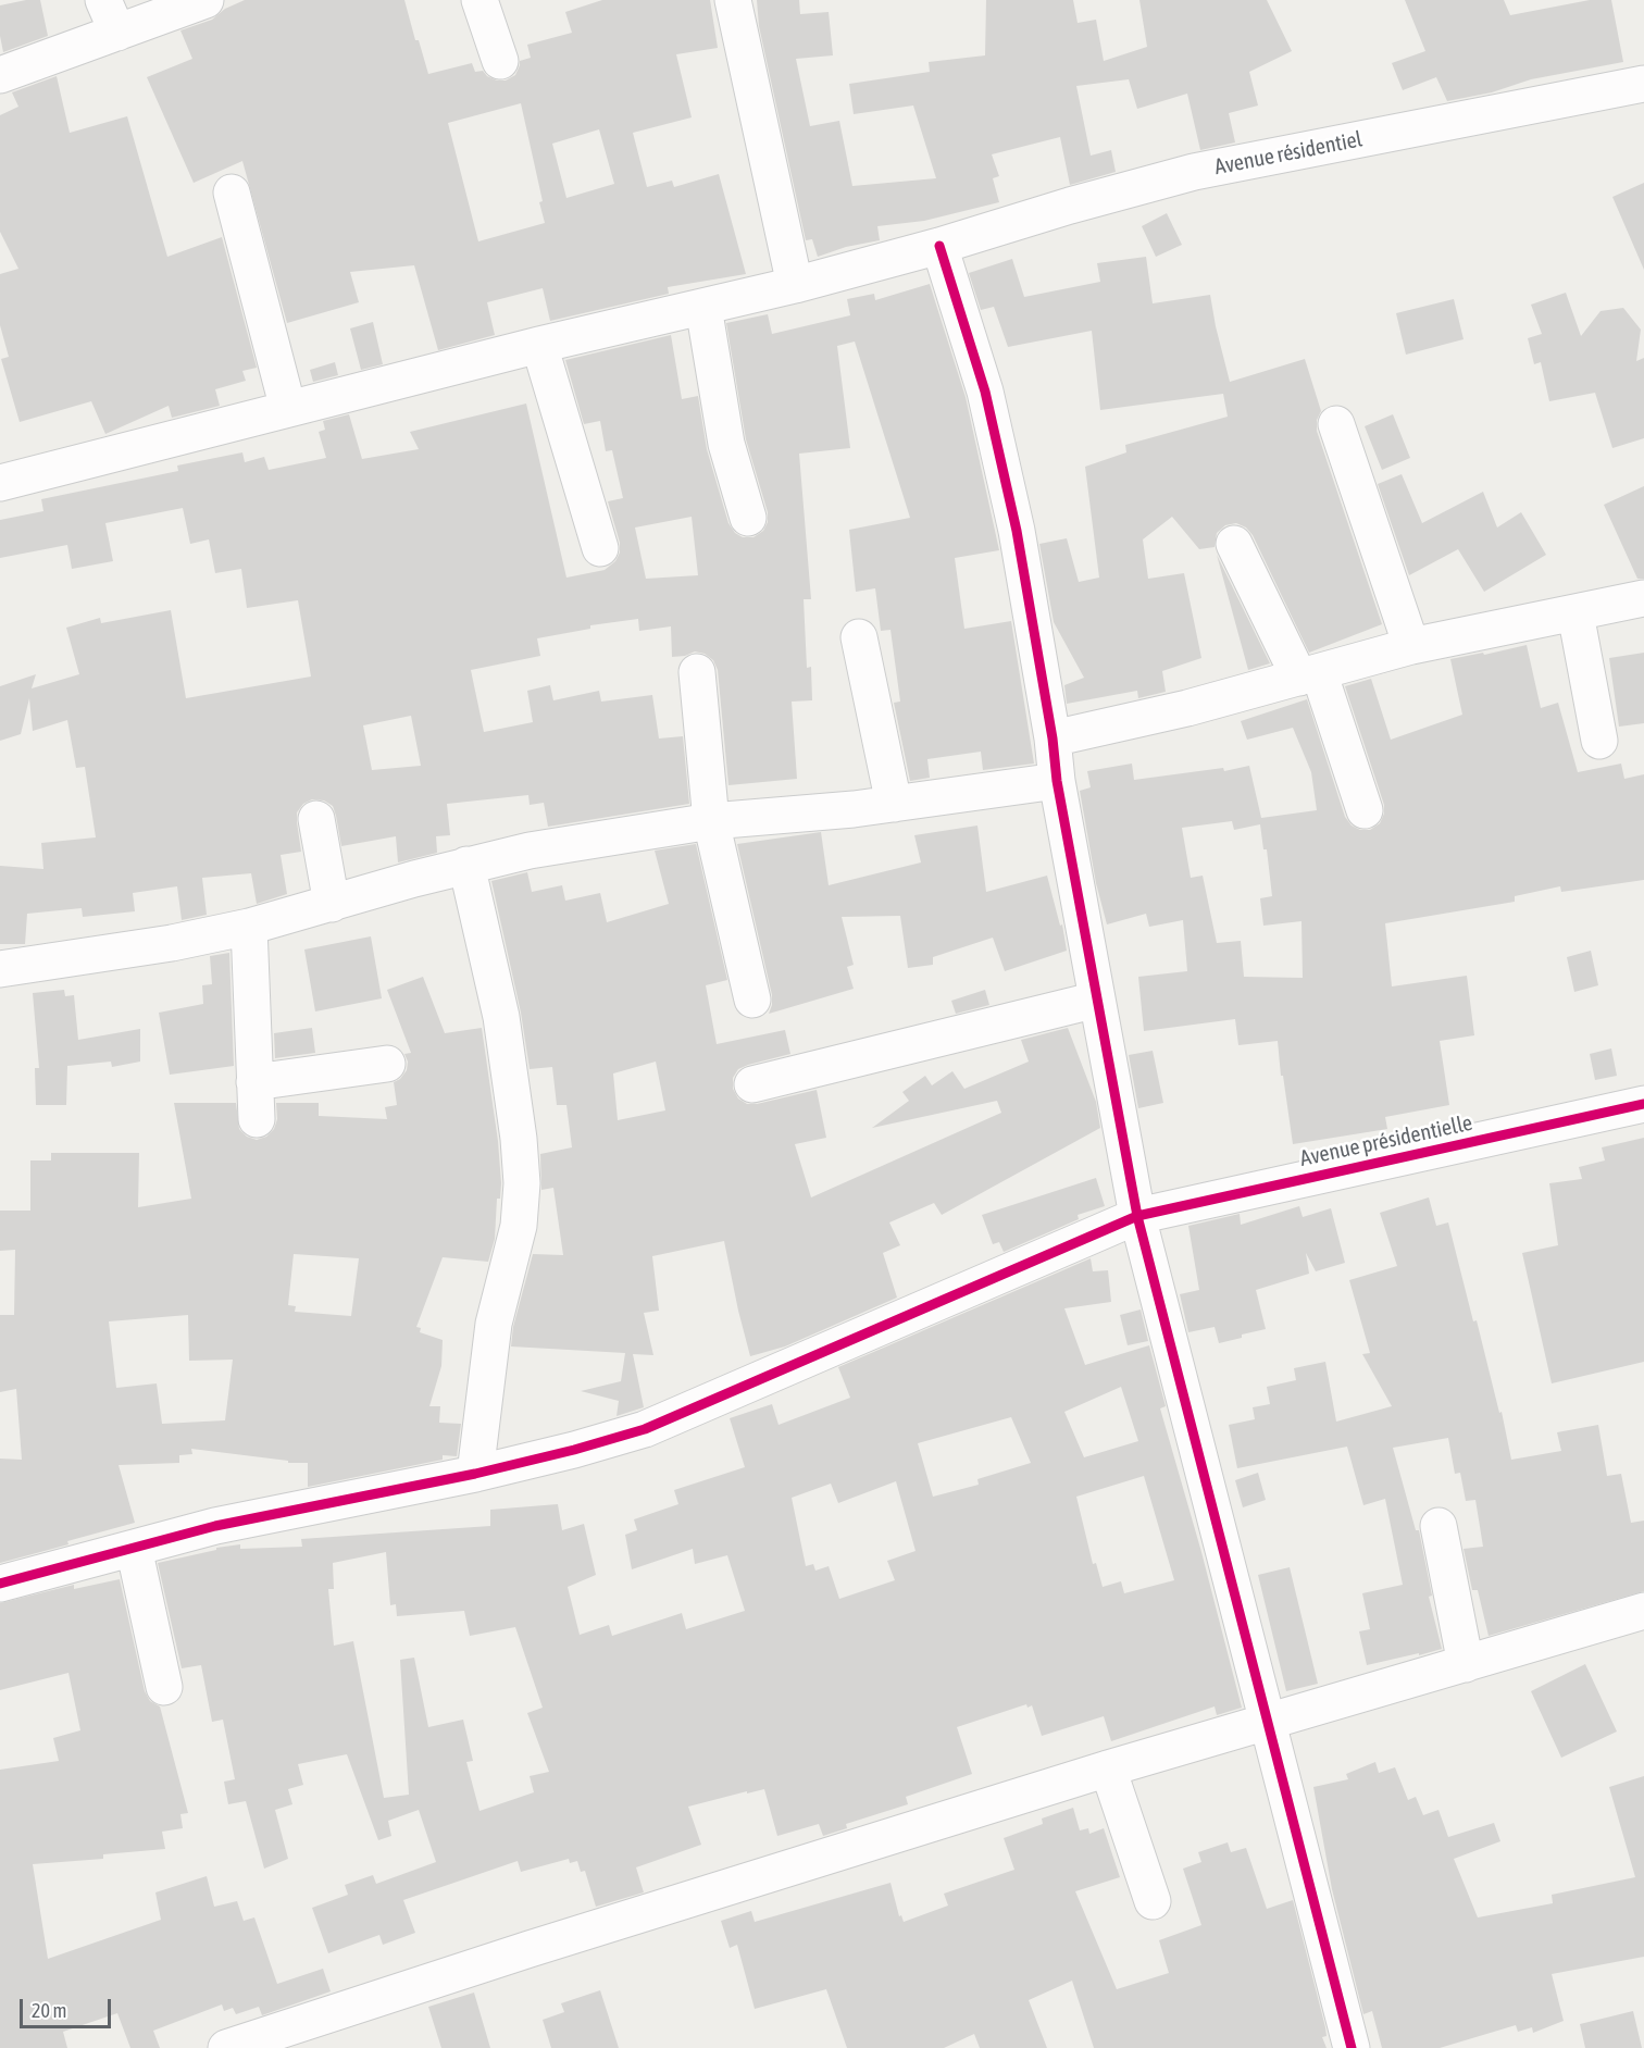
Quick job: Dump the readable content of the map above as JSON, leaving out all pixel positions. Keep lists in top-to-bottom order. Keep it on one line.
{"streets":{"street":["Avenue résidentiel","Avenue présidentielle"]},"scale_bar":"20 m"}
